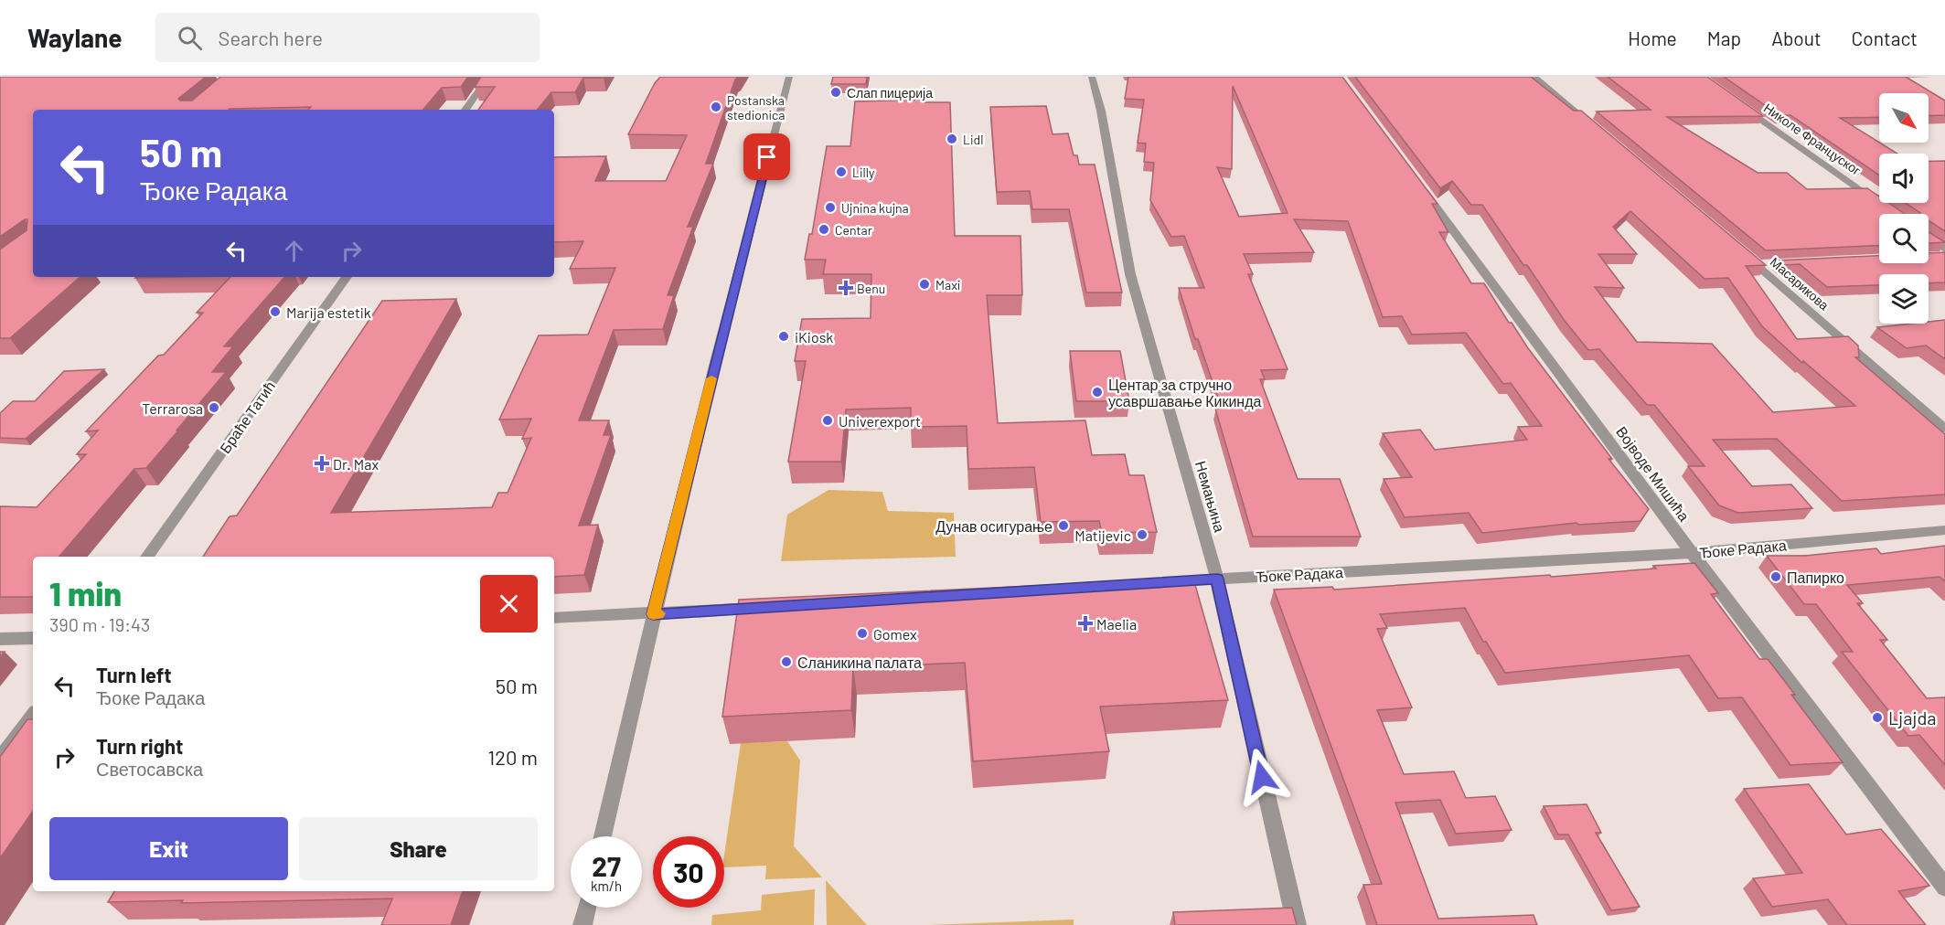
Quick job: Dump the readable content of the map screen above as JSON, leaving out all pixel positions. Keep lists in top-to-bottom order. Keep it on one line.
{"streets":{"street":["Николе Француског","Масарикова","Браће Татић","Војводе Мишића","Немањина","Ђоке Радака"]},"crossings":[["Војводе Мишића","Ђоке Радака"],["Немањина","Ђоке Радака"]],"places":{"other":["Слап пицерија","Postanska stedionica","Lidl","Lilly","Ujnina kujna","Centar","Maxi","Marija estetik","iKiosk","Центар за стручно усавршавање Кикинда","Terrarosa","Univerexport","Дунав осигурање","Matijevic","Папирко","Gomex","Сланикина палата","Ljajda"],"health":["Benu","Dr. Max","Maelia"]},"north":"bottom right","page":{"header":"Waylane","search":"Search here","nav":["Home","Map","About","Contact"],"turn":["50 m","Ђоке Радака"],"heading":["1 min","390 m · 19:43"],"list":[{"name":"Turn left","note":"Ђоке Радака","value":"50 m"},{"name":"Turn right","note":"Светосавска","value":"120 m"}],"buttons":["Exit","Share"],"speed":"27 km/h","limit":"30"}}
